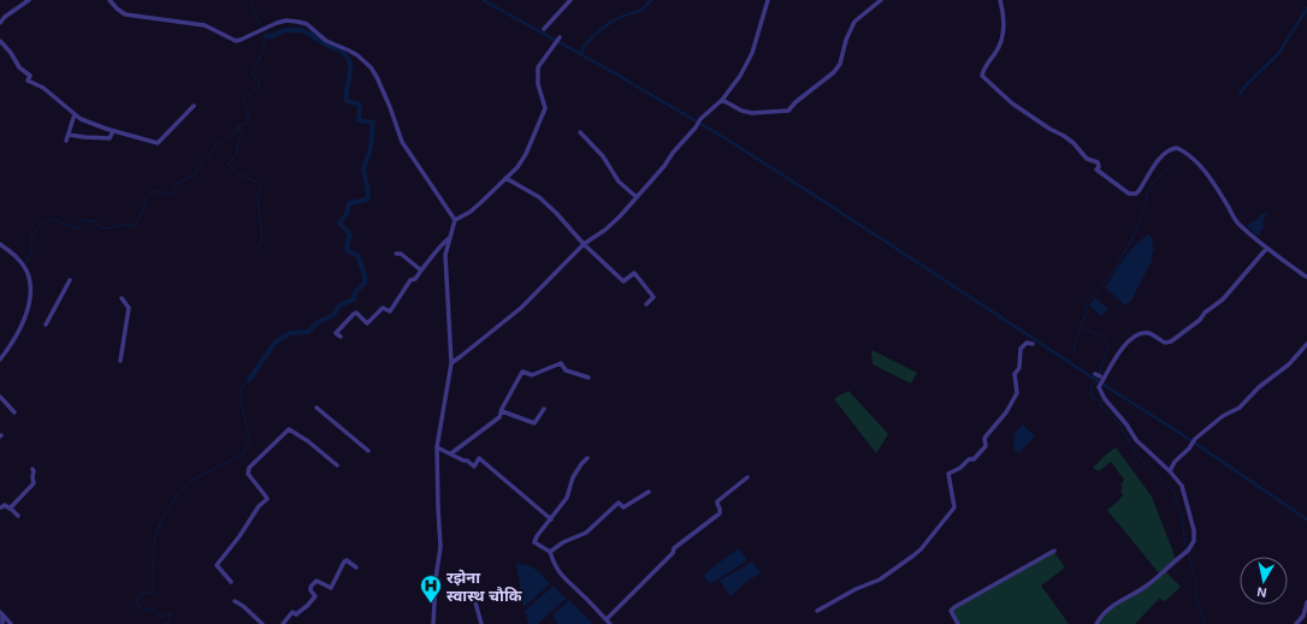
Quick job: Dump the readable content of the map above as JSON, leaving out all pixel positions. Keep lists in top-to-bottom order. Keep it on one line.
{"places":{"hospital":["रझेना स्वास्थ चौकि"]},"north":"bottom"}
